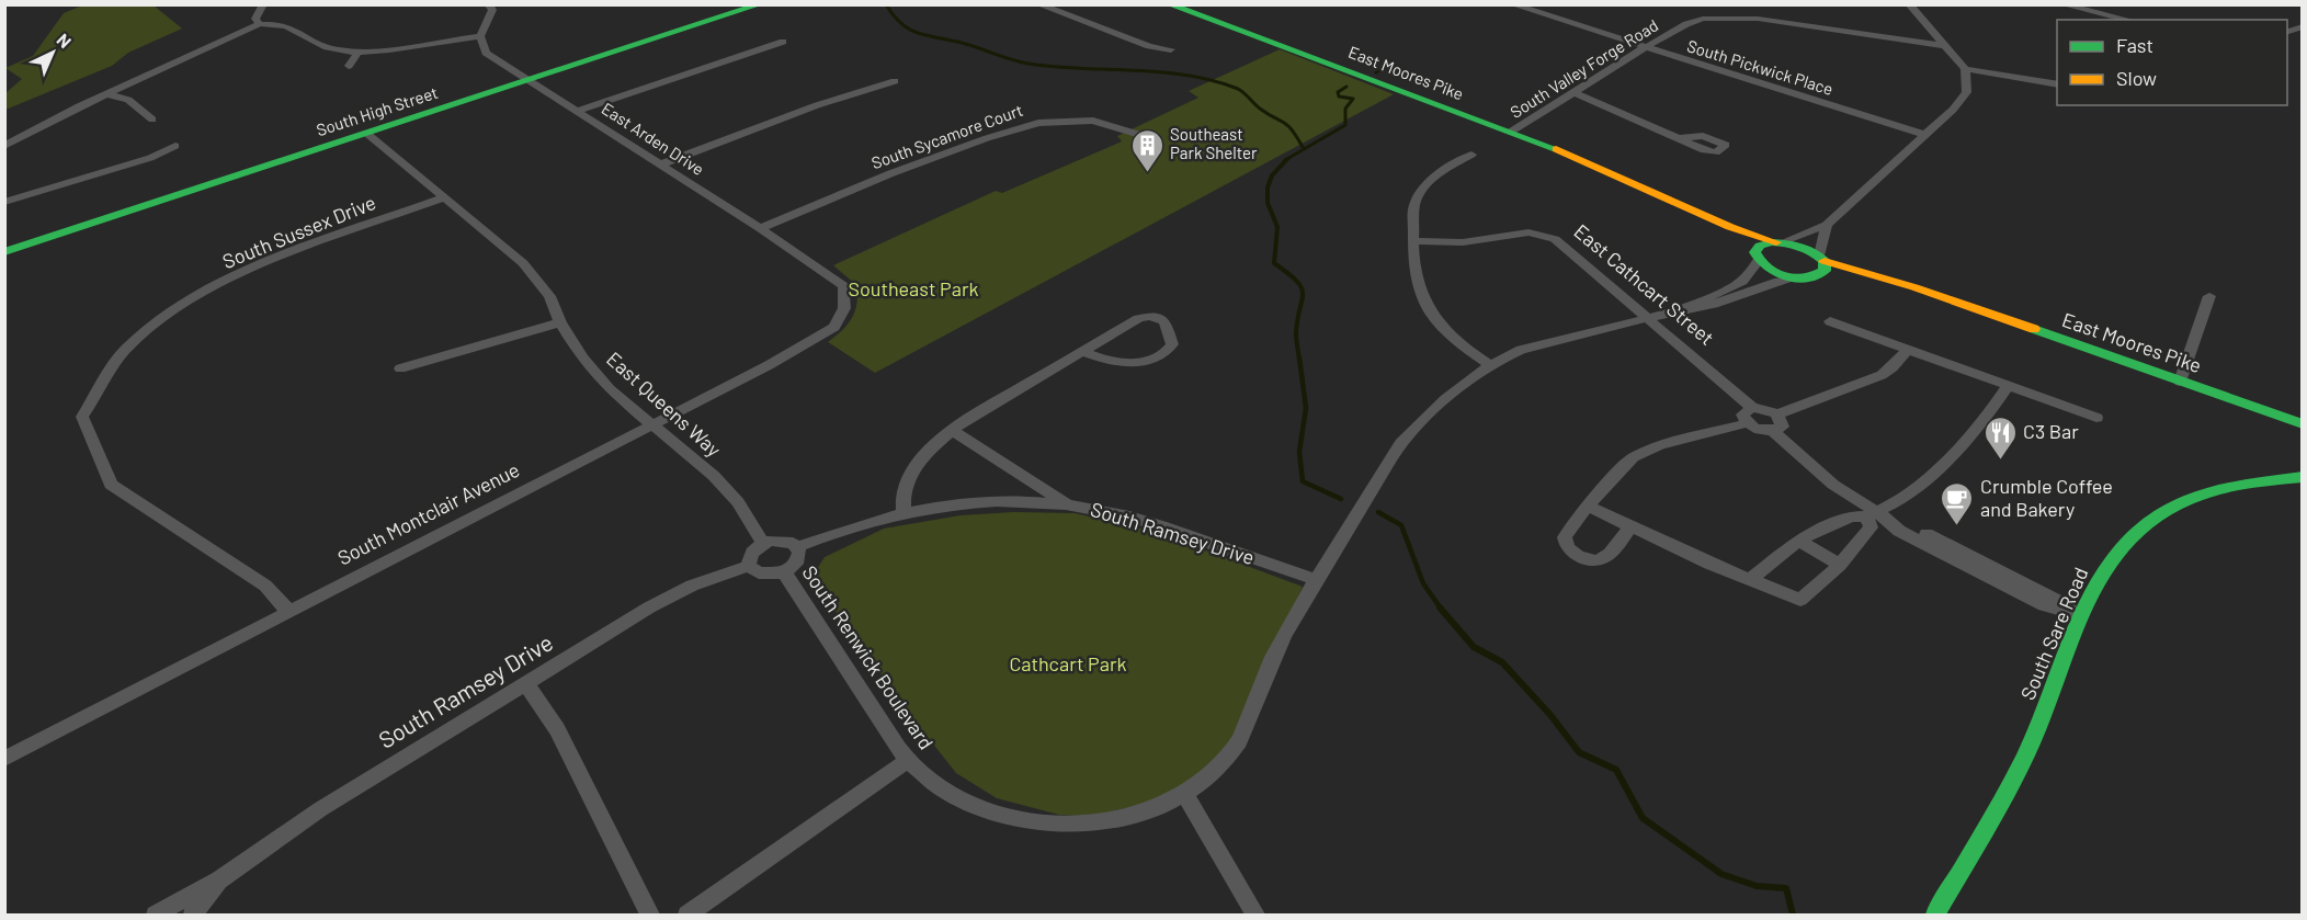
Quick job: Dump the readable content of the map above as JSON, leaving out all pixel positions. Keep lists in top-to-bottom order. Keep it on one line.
{"streets":{"main road":["East Moores Pike","South High Street","South Sare Road"],"street":["South Pickwick Place","South Valley Forge Road","South Sycamore Court","East Arden Drive","South Sussex Drive","East Cathcart Street","East Queens Way","South Montclair Avenue","South Ramsey Drive","South Renwick Boulevard"]},"crossings":[["South Pickwick Place","South Valley Forge Road"],["South Valley Forge Road","East Moores Pike"],["East Moores Pike","South Renwick Boulevard"],["South High Street","East Arden Drive"],["South High Street","East Queens Way"],["South Sycamore Court","East Arden Drive"],["East Arden Drive","South Montclair Avenue"],["South Sussex Drive","East Queens Way"],["South Sussex Drive","South Montclair Avenue"],["East Cathcart Street","South Renwick Boulevard"],["East Queens Way","South Montclair Avenue"],["East Queens Way","South Ramsey Drive"],["East Queens Way","South Renwick Boulevard"],["South Ramsey Drive","South Renwick Boulevard"]],"parks":["Southeast Park","Cathcart Park"],"places":{"building":["Southeast Park Shelter"],"restaurant":["C3 Bar"],"cafe":["Crumble Coffee and Bakery"]},"legend":["Fast","Slow"],"north":"top right"}
